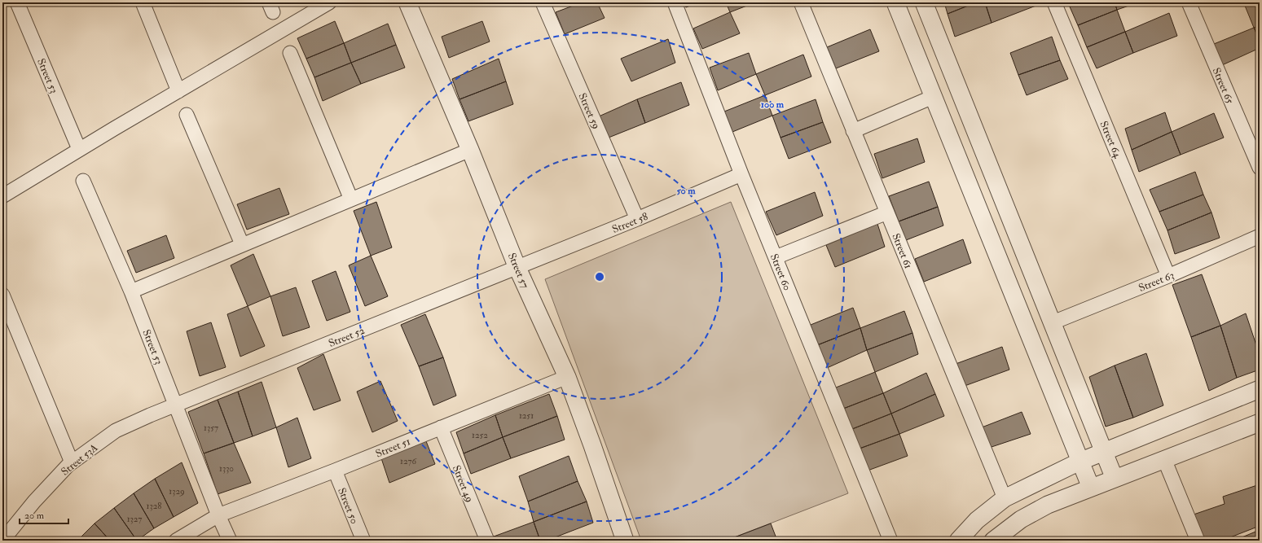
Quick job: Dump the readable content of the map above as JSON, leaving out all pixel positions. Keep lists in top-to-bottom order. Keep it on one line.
{"streets":{"street":["Street 53","Street 65","Street 59","Street 64","Street 58","Street 61","Street 57","Street 60","Street 63","Street 52","Street 51","Street 53A","Street 49","Street 50"]},"crossings":[["Street 53","Street 52"],["Street 53","Street 51"],["Street 53","Street 53A"],["Street 59","Street 58"],["Street 64","Street 63"],["Street 58","Street 57"],["Street 58","Street 60"],["Street 58","Street 52"],["Street 57","Street 52"],["Street 57","Street 51"],["Street 52","Street 53A"],["Street 51","Street 49"],["Street 51","Street 50"]],"house_numbers":["1251","1357","1252","1276","1330","1329","1328","1327"],"scale_bar":"20 m","rings":["100 m","50 m"]}
